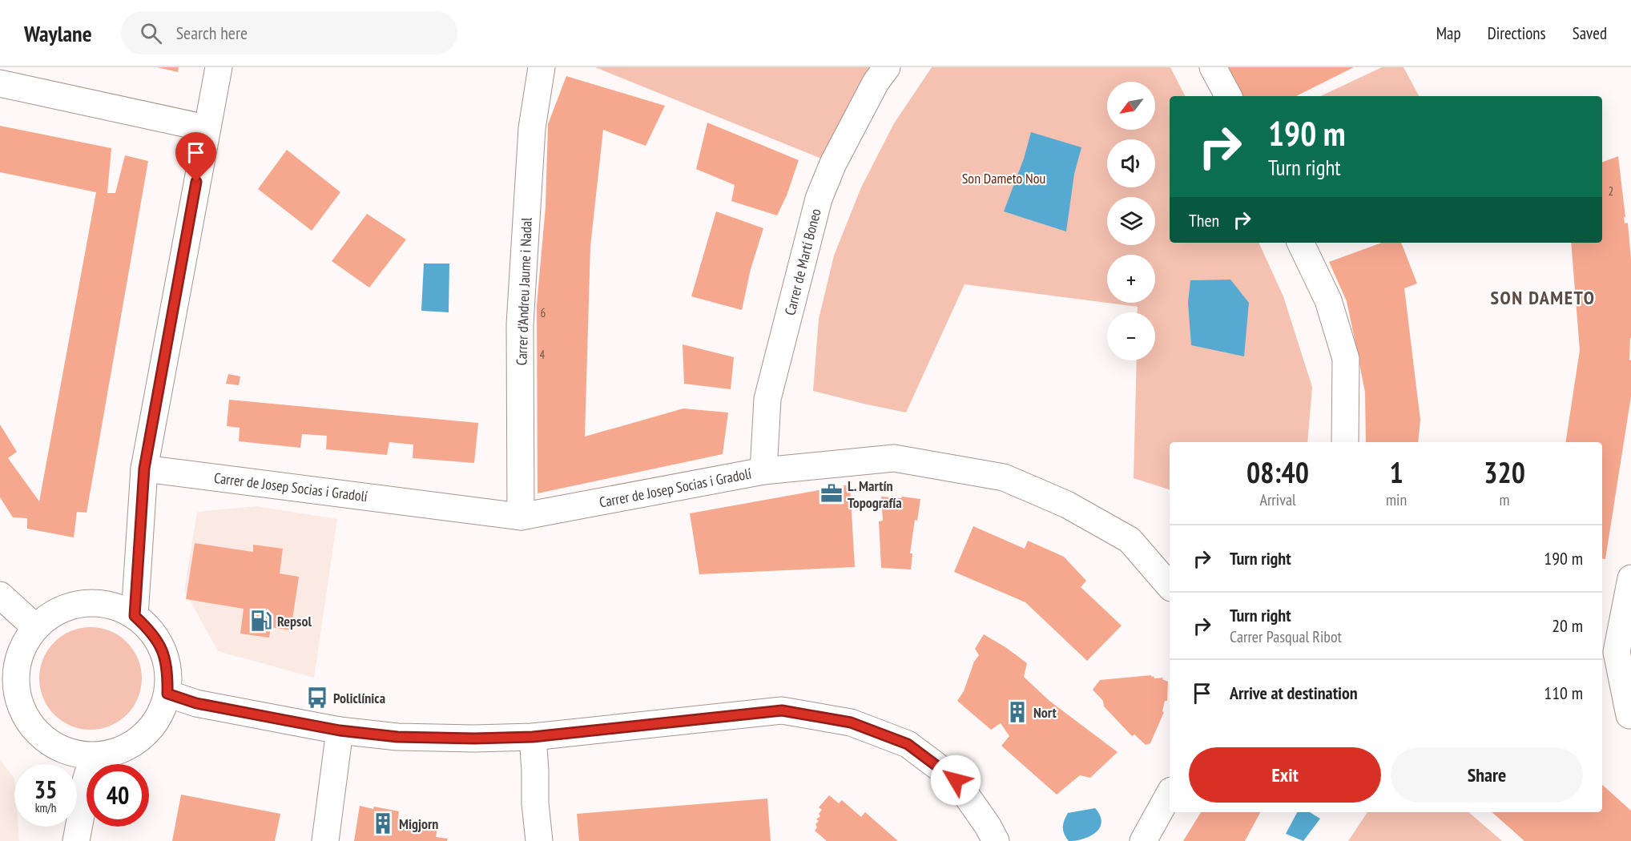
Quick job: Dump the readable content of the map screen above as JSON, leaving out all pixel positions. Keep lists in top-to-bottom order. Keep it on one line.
{"streets":{"street":["Carrer de Martí Boneo","Carrer d'Andreu Jaume i Nadal","Carrer de Josep Socias i Gradolí"]},"crossings":[["Carrer de Martí Boneo","Carrer de Josep Socias i Gradolí"],["Carrer d'Andreu Jaume i Nadal","Carrer de Josep Socias i Gradolí"]],"districts":["SON DAMETO"],"parks":["Son Dameto Nou"],"places":{"office":["L. Martín Topografía"],"fuel station":["Repsol"],"bus stop":["Policlínica"],"building":["Nort","Migjorn"]},"house_numbers":["2","6","4"],"north":"bottom left","page":{"header":"Waylane","search":"Search here","nav":["Map","Directions","Saved"],"map_buttons":["+","−"],"turn":["190 m","Turn right"],"then":"Then","eta":["08:40","Arrival","1","min","320","m"],"list":[{"name":"Turn right","value":"190 m"},{"name":"Turn right","note":"Carrer Pasqual Ribot","value":"20 m"},{"name":"Arrive at destination","value":"110 m"}],"buttons":["Exit","Share"],"speed":"35 km/h","limit":"40"}}
